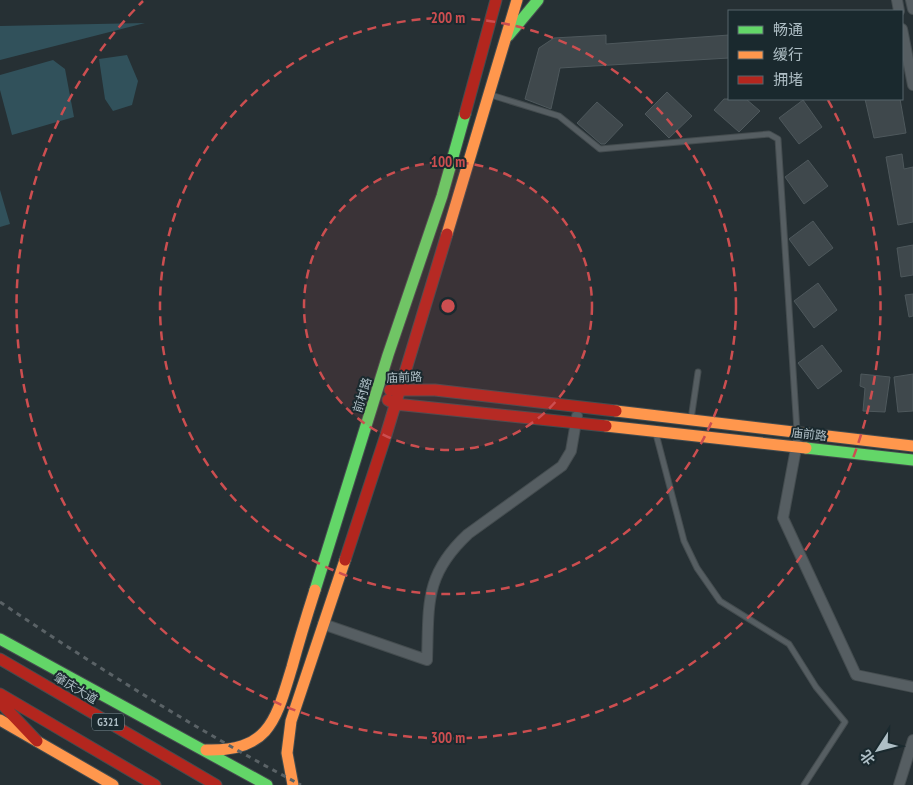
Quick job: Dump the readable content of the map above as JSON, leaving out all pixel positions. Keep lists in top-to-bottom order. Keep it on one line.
{"streets":{"main road":["庙前路","前村路","肇庆大道","G321"]},"crossings":[["庙前路","前村路"]],"legend":["畅通","缓行","拥堵"],"north":"bottom left","rings":["200 m","100 m","300 m"]}
